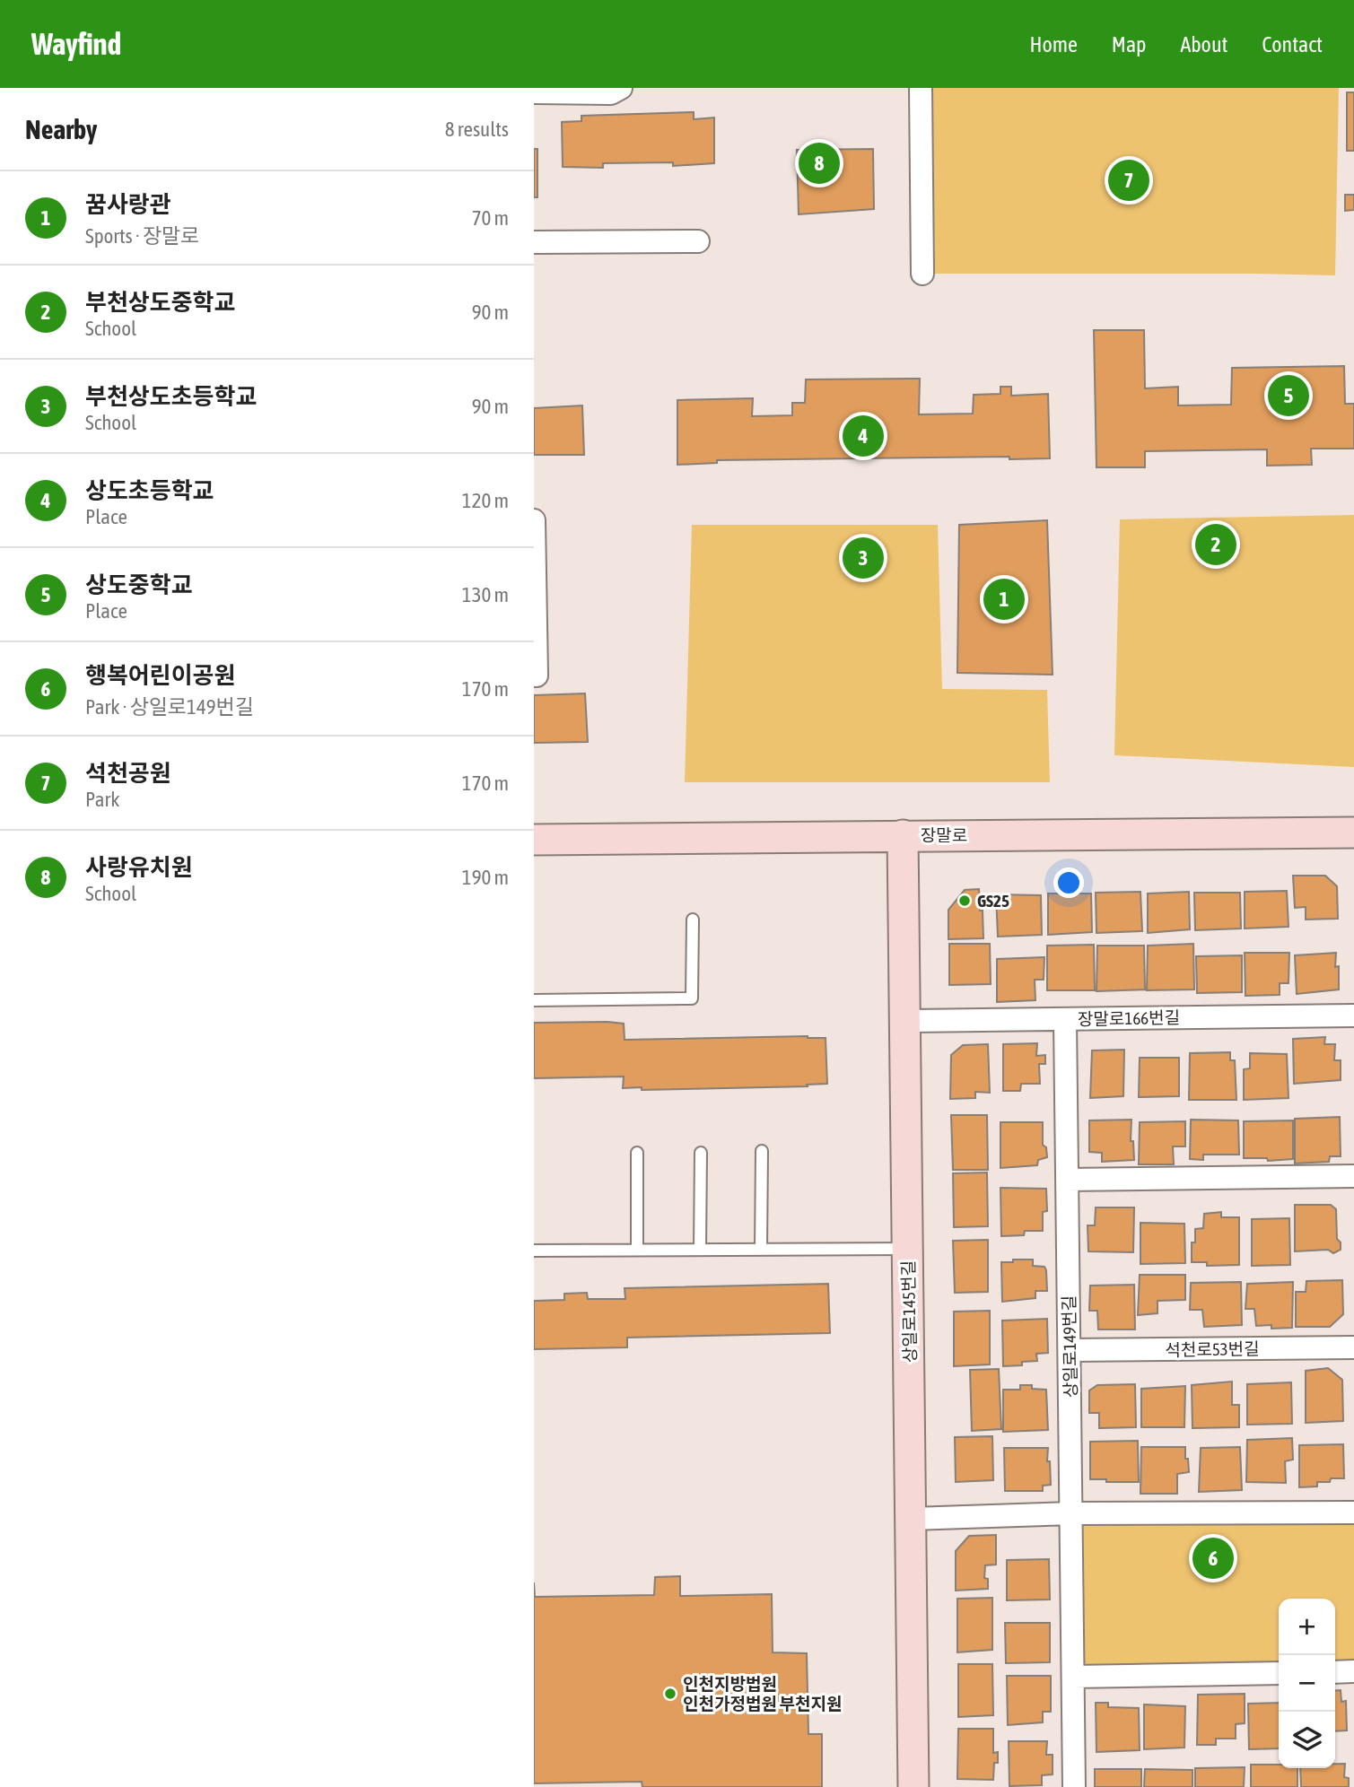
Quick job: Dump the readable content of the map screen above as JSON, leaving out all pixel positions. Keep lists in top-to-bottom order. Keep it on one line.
{"streets":{"street":["장말로","장말로166번길","상일로145번길","상일로149번길","석천로53번길"]},"crossings":[["장말로","상일로145번길"],["장말로166번길","상일로145번길"],["장말로166번길","상일로149번길"],["상일로149번길","석천로53번길"]],"places":["GS25","인천지방법원 인천가정법원 부천지원"],"page":{"header":"Wayfind","nav":["Home","Map","About","Contact"],"heading":["Nearby","8 results"],"pins":["8","7","5","4","2","3","1","6"],"list":[{"mark":"1","name":"꿈사랑관","note":"Sports · 장말로","value":"70 m"},{"mark":"2","name":"부천상도중학교","note":"School","value":"90 m"},{"mark":"3","name":"부천상도초등학교","note":"School","value":"90 m"},{"mark":"4","name":"상도초등학교","note":"Place","value":"120 m"},{"mark":"5","name":"상도중학교","note":"Place","value":"130 m"},{"mark":"6","name":"행복어린이공원","note":"Park · 상일로149번길","value":"170 m"},{"mark":"7","name":"석천공원","note":"Park","value":"170 m"},{"mark":"8","name":"사랑유치원","note":"School","value":"190 m"}],"map_buttons":["+","−"]}}
